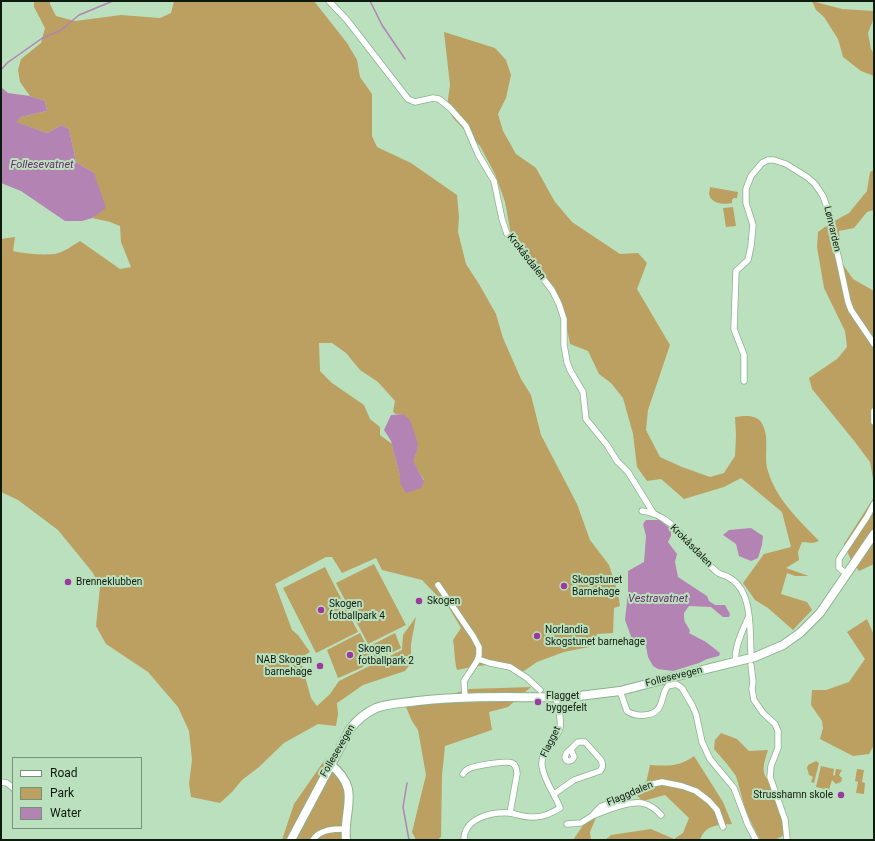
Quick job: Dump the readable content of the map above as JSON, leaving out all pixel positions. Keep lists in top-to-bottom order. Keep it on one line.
{"streets":{"main road":["Follesevegen"],"street":["Lønvarden","Krokåsdalen","Flagget","Flaggdalen"]},"crossings":[["Krokåsdalen","Follesevegen"],["Follesevegen","Flagget"]],"water":["Follesevatnet","Vestravatnet"],"places":["Brenneklubben","Skogstunet Barnehage","Skogen","Skogen fotballpark 4","Norlandia Skogstunet barnehage","Skogen fotballpark 2","NAB Skogen barnehage","Flagget byggefelt","Strusshamn skole"],"legend":["Road","Park","Water"]}
